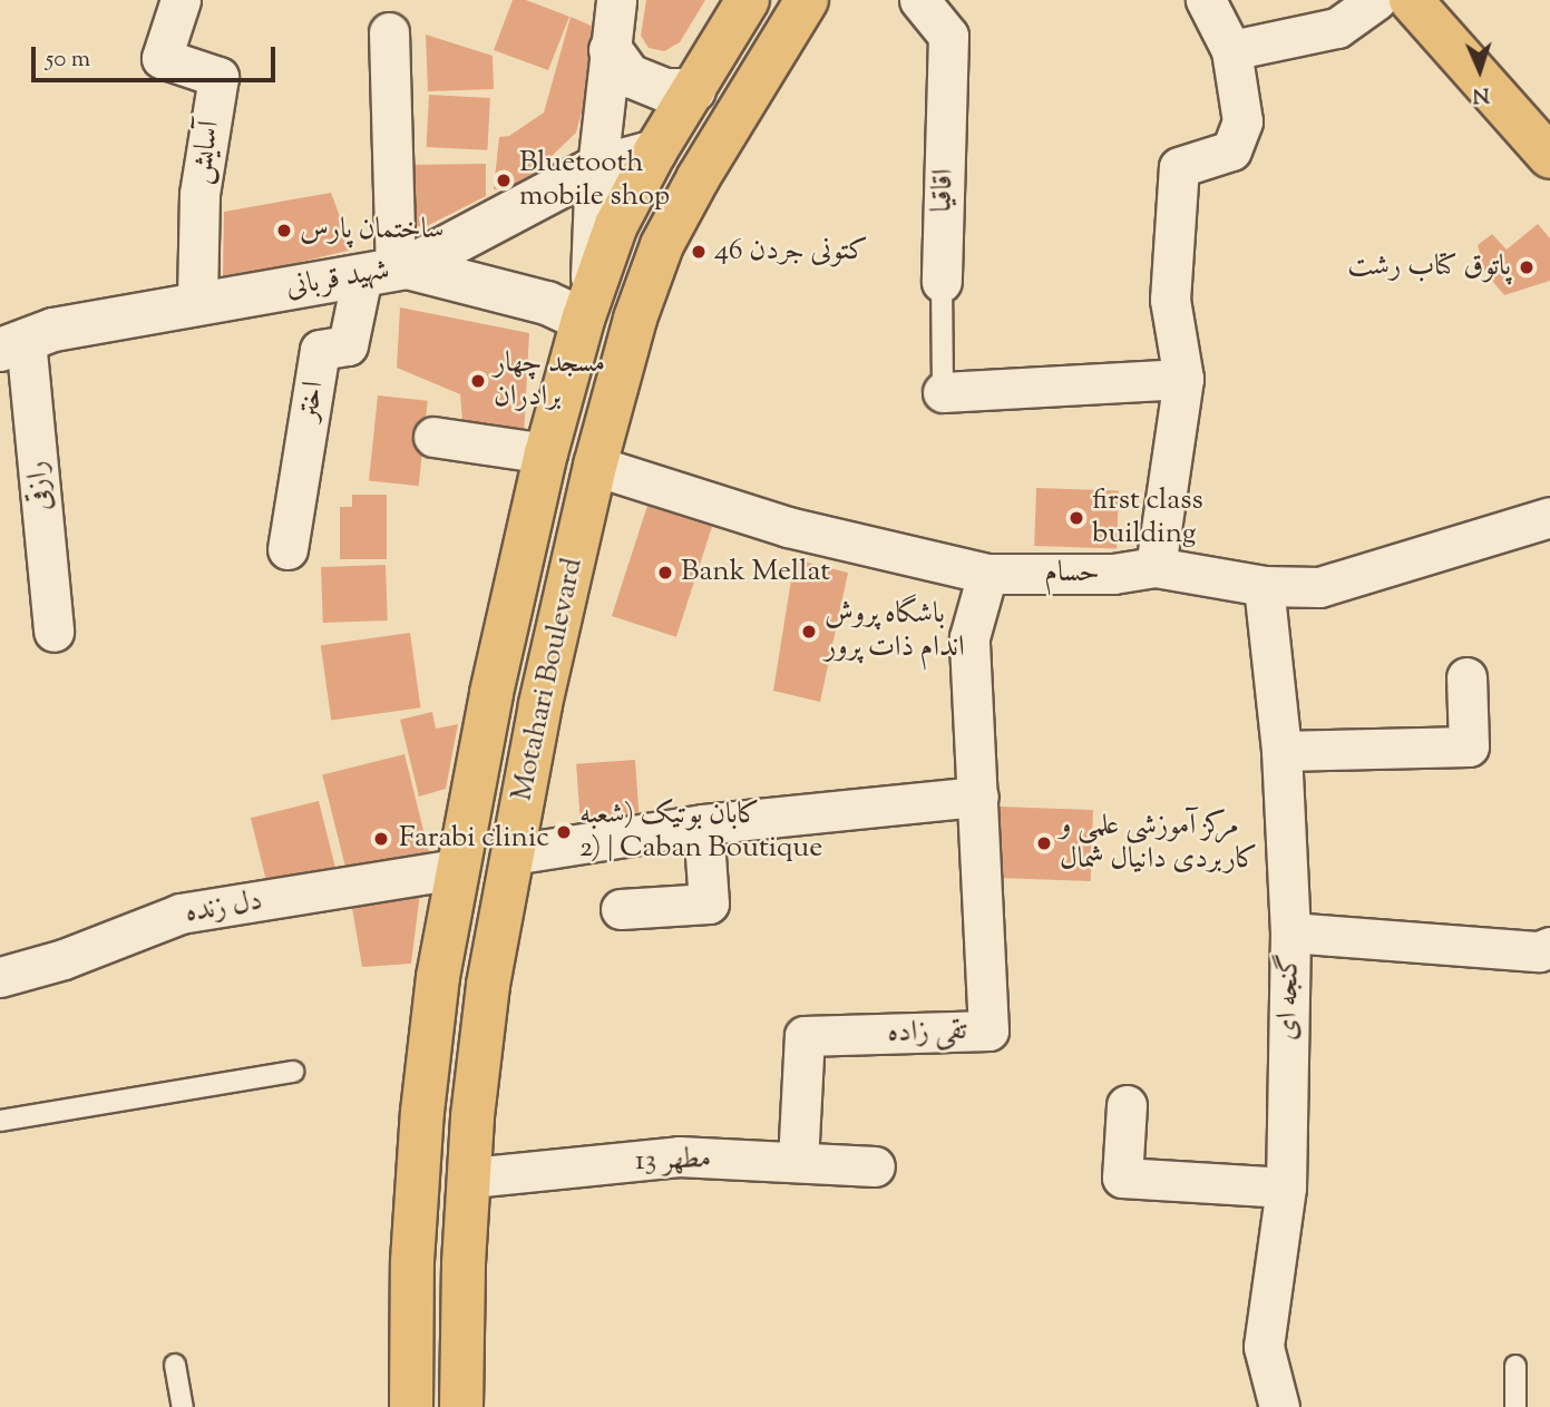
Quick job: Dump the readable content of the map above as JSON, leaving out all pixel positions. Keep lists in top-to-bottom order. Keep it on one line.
{"streets":{"main road":["Motahari Boulevard"],"street":["آسایش","اقاقیا","شهید قربانی","اختر","رازقی","حسام","دل زنده","گنجه ای","تقی زاده","مطهر 13"]},"crossings":[["آسایش","شهید قربانی"],["شهید قربانی","اختر"],["شهید قربانی","رازقی"],["شهید قربانی","Motahari Boulevard"],["حسام","Motahari Boulevard"],["حسام","گنجه ای"],["حسام","تقی زاده"],["Motahari Boulevard","دل زنده"],["Motahari Boulevard","مطهر 13"],["تقی زاده","مطهر 13"]],"places":["Bluetooth mobile shop","ساختمان پارس","کتونی جردن 46","پاتوق کتاب رشت","مسجد چهار برادران","first class building","Bank Mellat","باشگاه پروش اندام ذات پرور","کابان بوتیک (شعبه 2) | Caban Boutique","Farabi clinic","مرکز آموزشی علمی و کاربردی دانیال شمال"],"scale_bar":"50 m","north":"bottom"}
